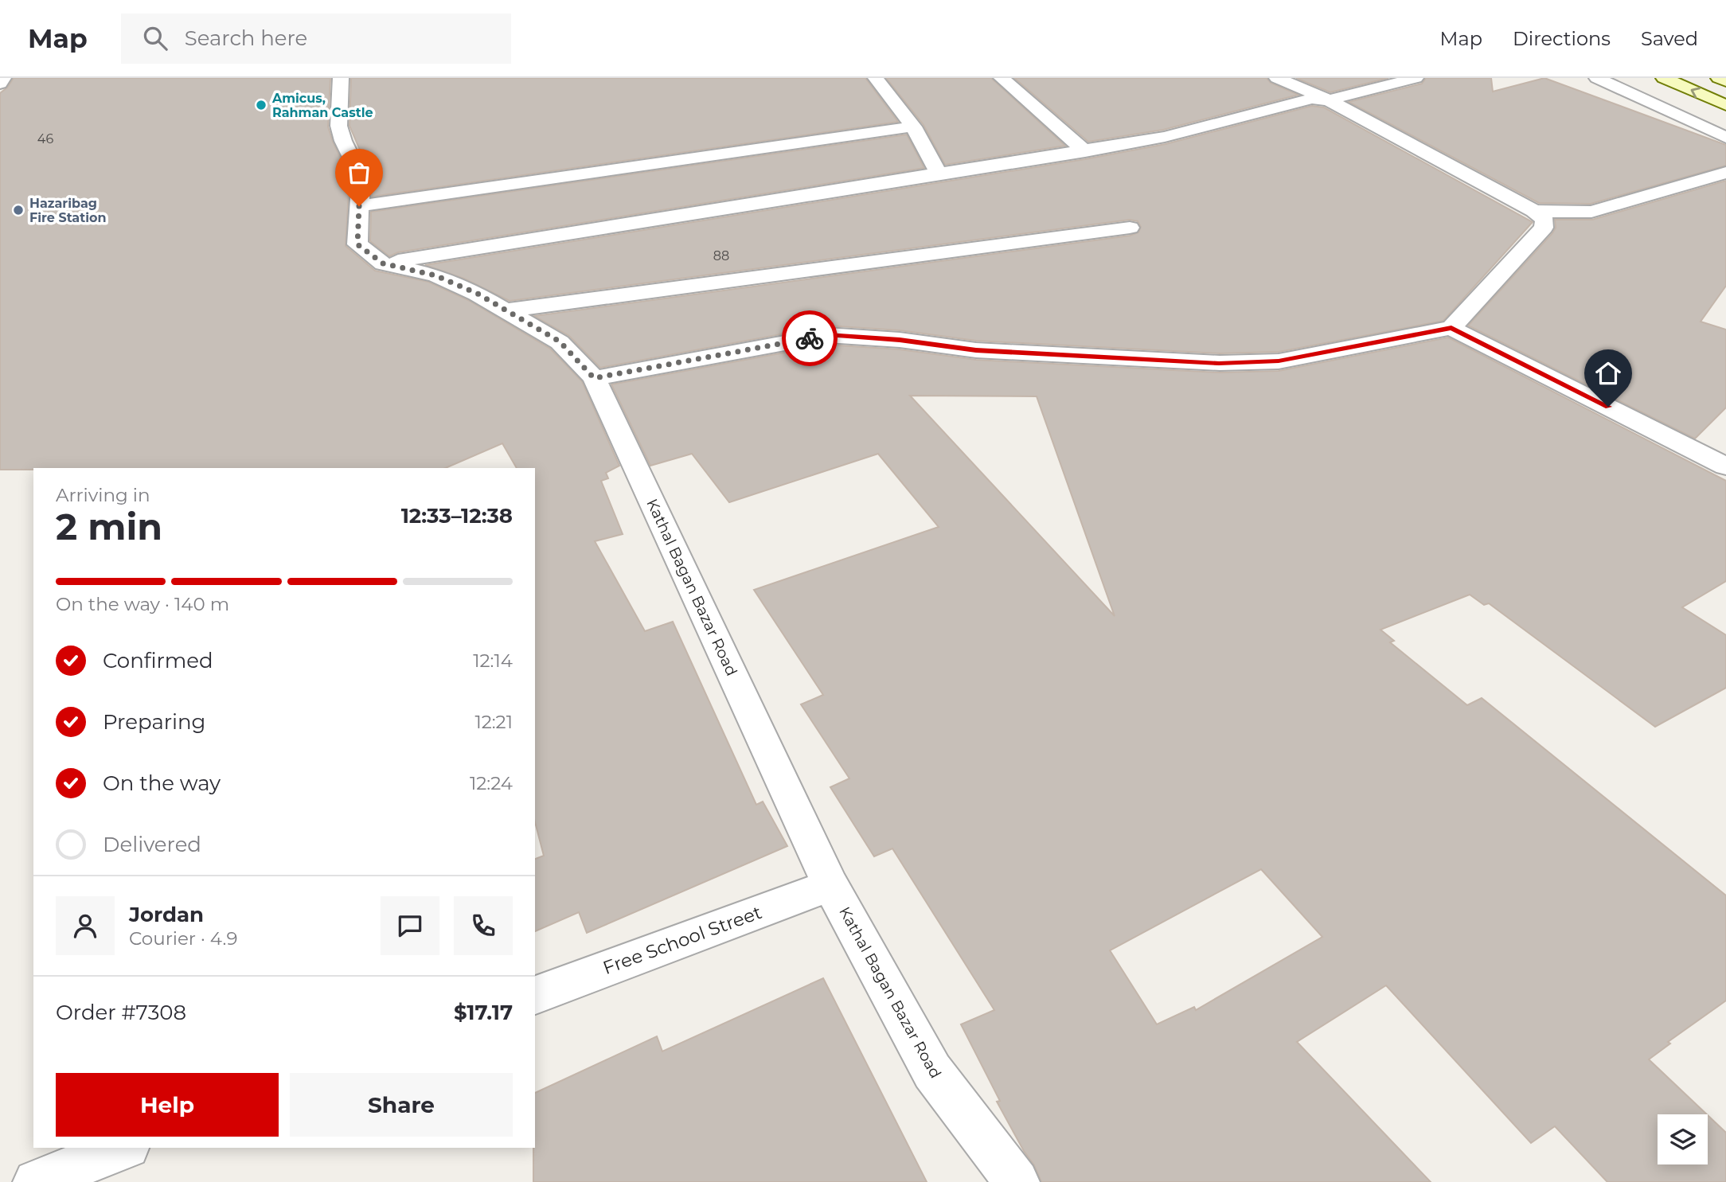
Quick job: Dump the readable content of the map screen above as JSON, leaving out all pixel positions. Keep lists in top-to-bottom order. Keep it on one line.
{"streets":{"street":["Kathal Bagan Bazar Road","Free School Street"]},"crossings":[["Kathal Bagan Bazar Road","Free School Street"]],"places":["Amicus, Rahman Castle","Hazaribag Fire Station"],"house_numbers":["46","88"],"page":{"header":"Map","search":"Search here","nav":["Map","Directions","Saved"],"heading":["2 min","Arriving in","12:33–12:38"],"panel":["Jordan","Courier · 4.9","Order #7308","$17.17"],"bar":"On the way · 140 m","list":[["Confirmed","12:14"],["Preparing","12:21"],["On the way","12:24"],"Delivered"],"buttons":["Help","Share"]}}
